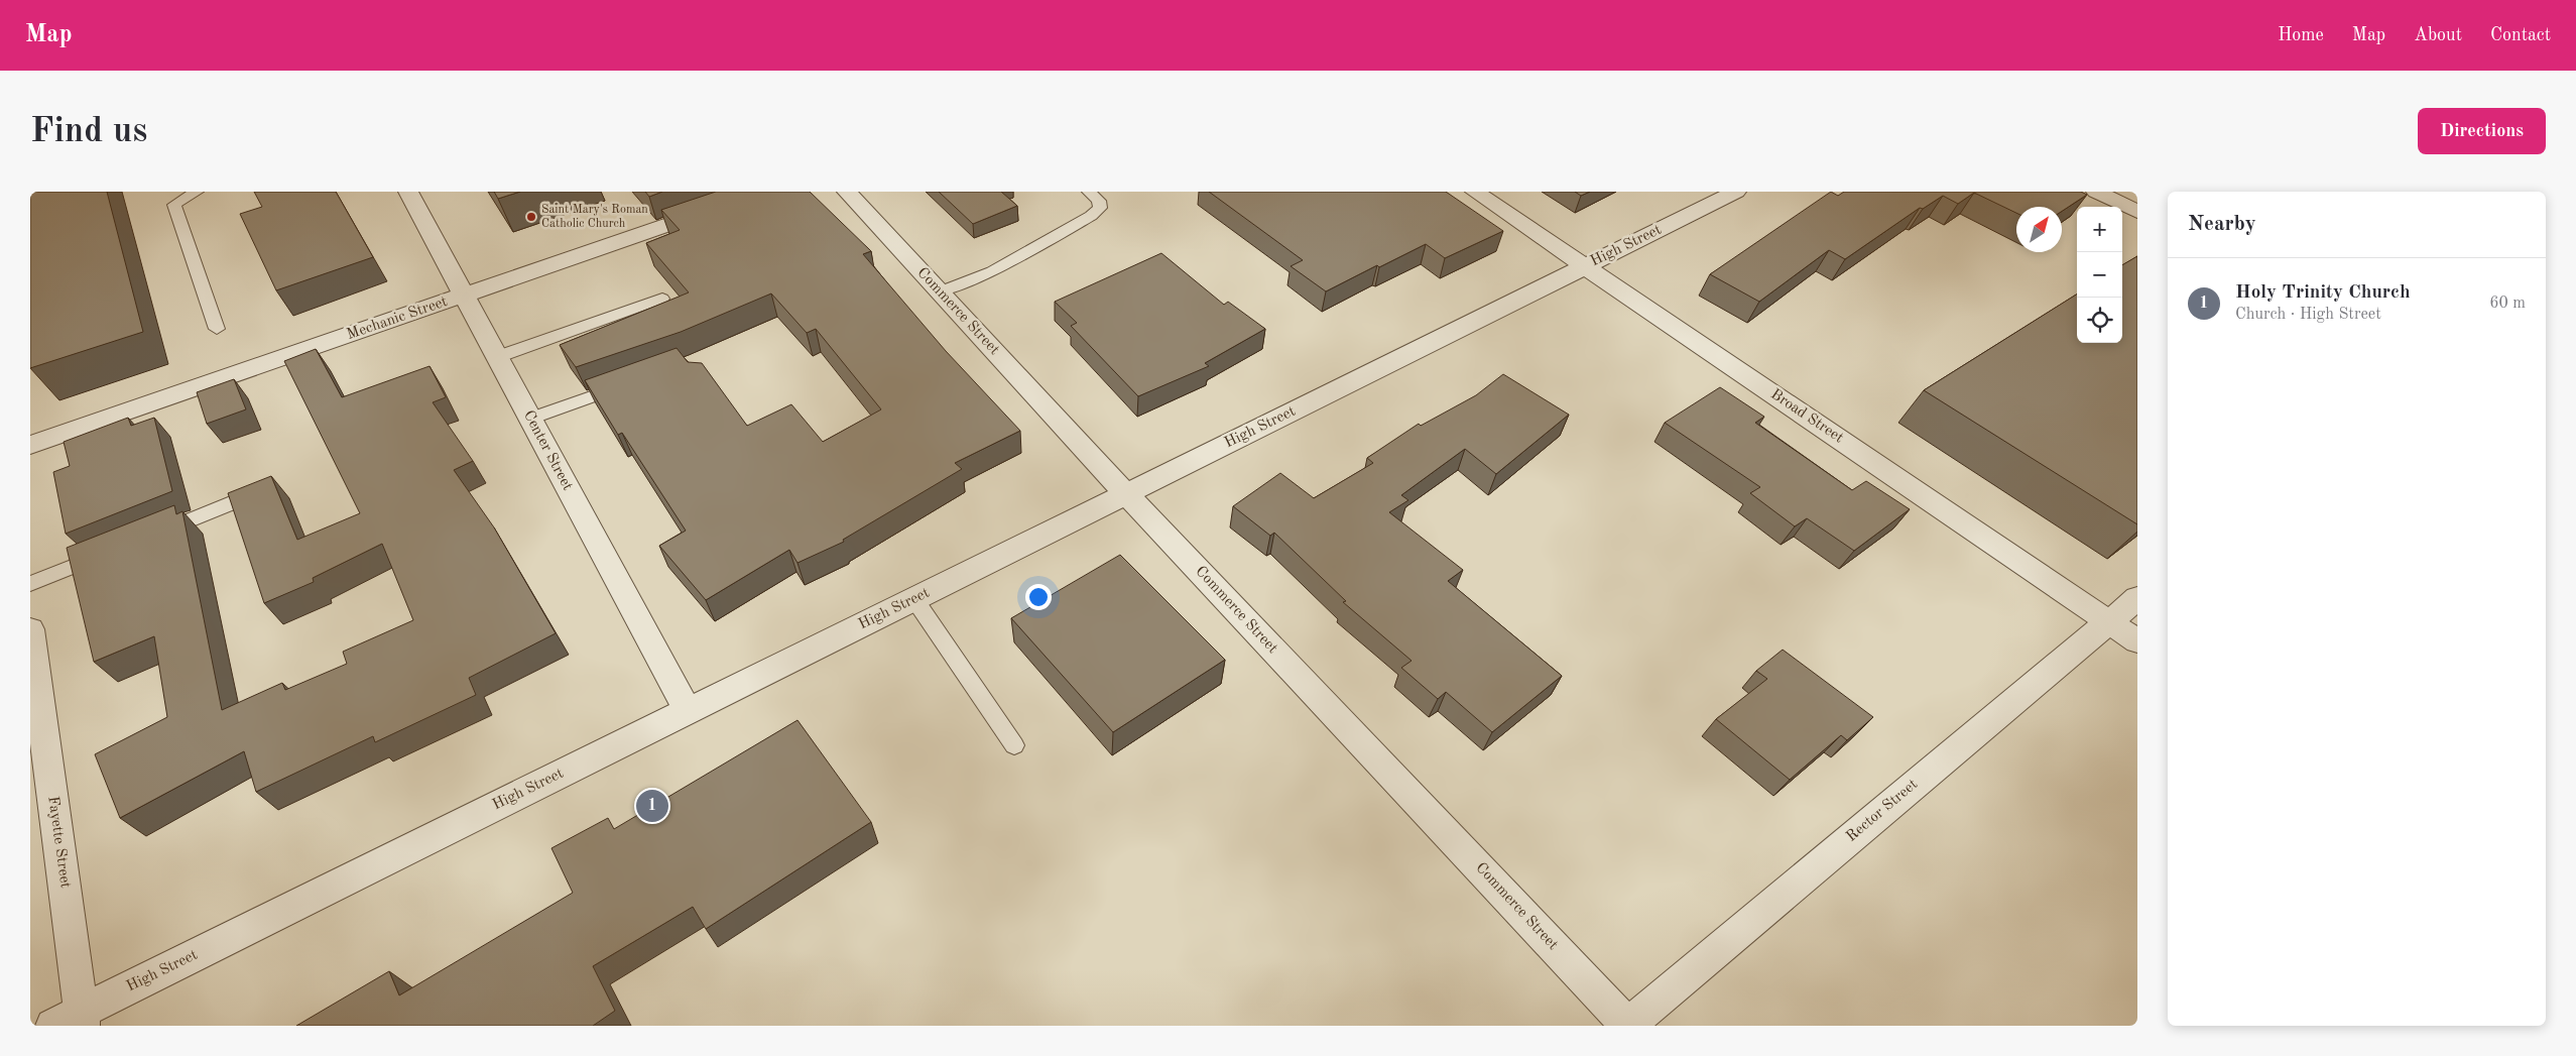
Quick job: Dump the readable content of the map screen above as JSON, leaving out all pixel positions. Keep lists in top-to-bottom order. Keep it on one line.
{"streets":{"street":["High Street","Commerce Street","Mechanic Street","Broad Street","Center Street","Rector Street","Fayette Street"]},"crossings":[["High Street","Commerce Street"],["High Street","Broad Street"],["High Street","Center Street"],["High Street","Fayette Street"],["Commerce Street","Rector Street"],["Mechanic Street","Center Street"],["Broad Street","Rector Street"]],"places":["Saint Mary's Roman Catholic Church"],"north":"top right","page":{"header":"Map","nav":["Home","Map","About","Contact"],"buttons":"Directions","title":"Find us","heading":"Nearby","map_buttons":["+","−"],"list":[{"mark":"1","name":"Holy Trinity Church","note":"Church · High Street","value":"60 m"}],"pins":"1"}}
